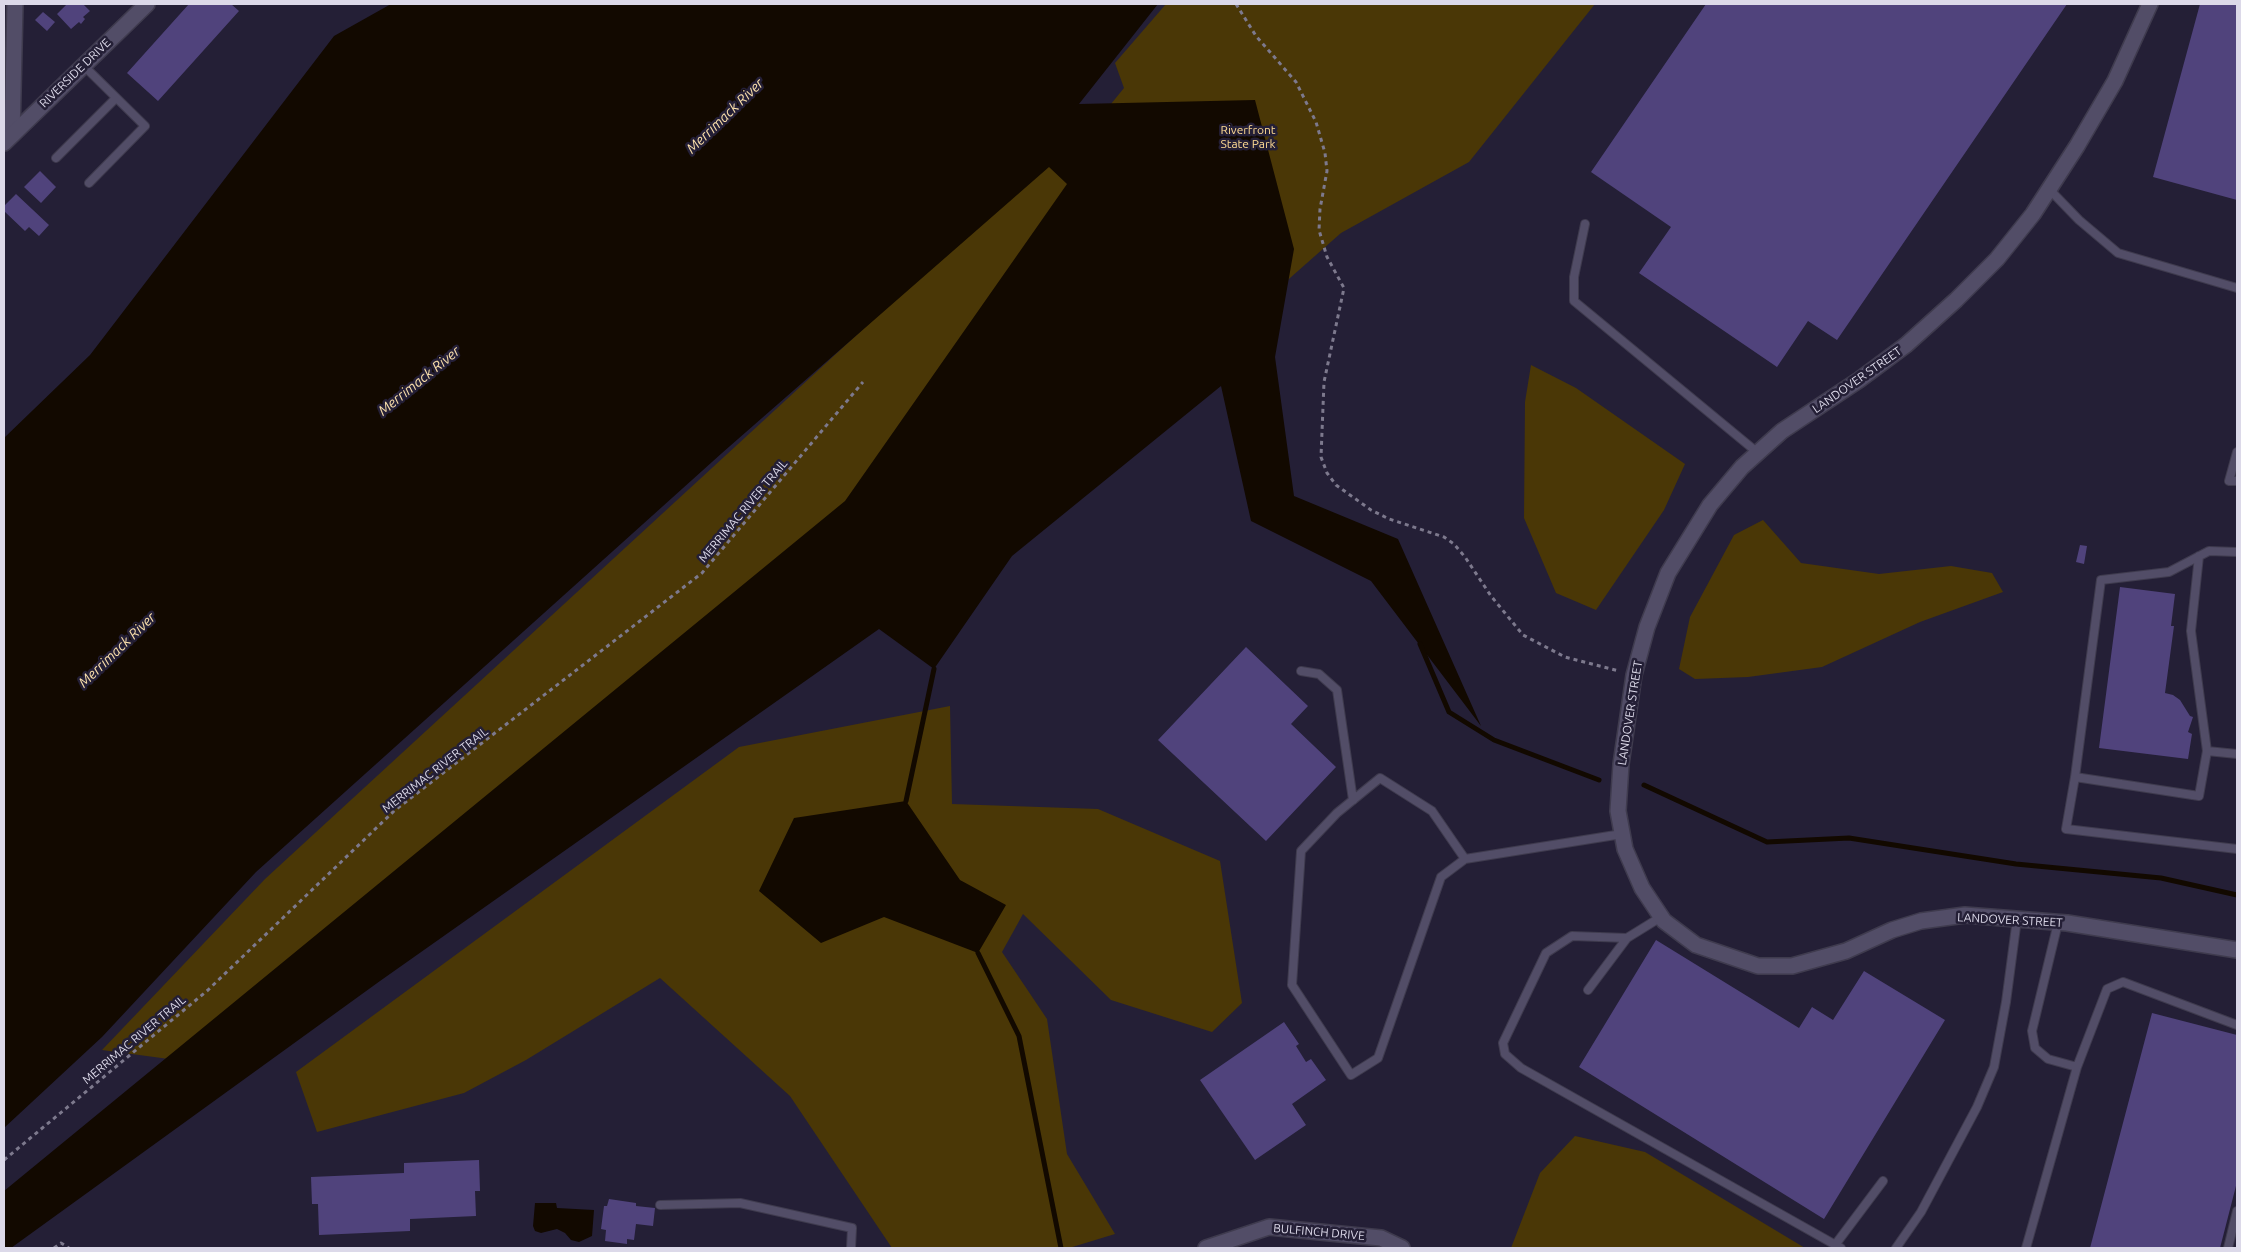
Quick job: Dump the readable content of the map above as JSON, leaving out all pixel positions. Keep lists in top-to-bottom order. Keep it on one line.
{"streets":{"street":["RIVERSIDE DRIVE","LANDOVER STREET","BULFINCH DRIVE"],"path":["MERRIMAC RIVER TRAIL"]},"water":["Merrimack River"],"parks":["Riverfront State Park"]}
